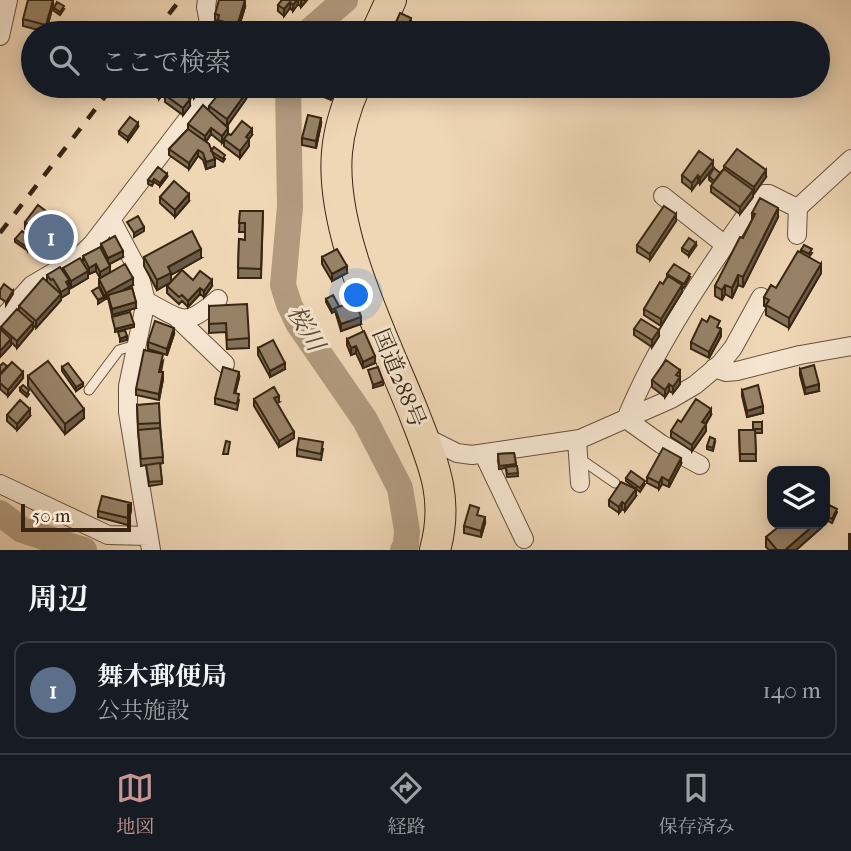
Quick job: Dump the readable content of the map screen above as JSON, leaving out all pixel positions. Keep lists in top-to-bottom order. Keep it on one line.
{"streets":{"highway":["国道288号"]},"water":["桜川"],"scale_bar":"50 m","page":{"search":"ここで検索","pins":"1","scale":"50 m","heading":"周辺","list":[{"mark":"1","name":"舞木郵便局","note":"公共施設","value":"140 m"}],"nav":["地図","経路","保存済み"]}}
